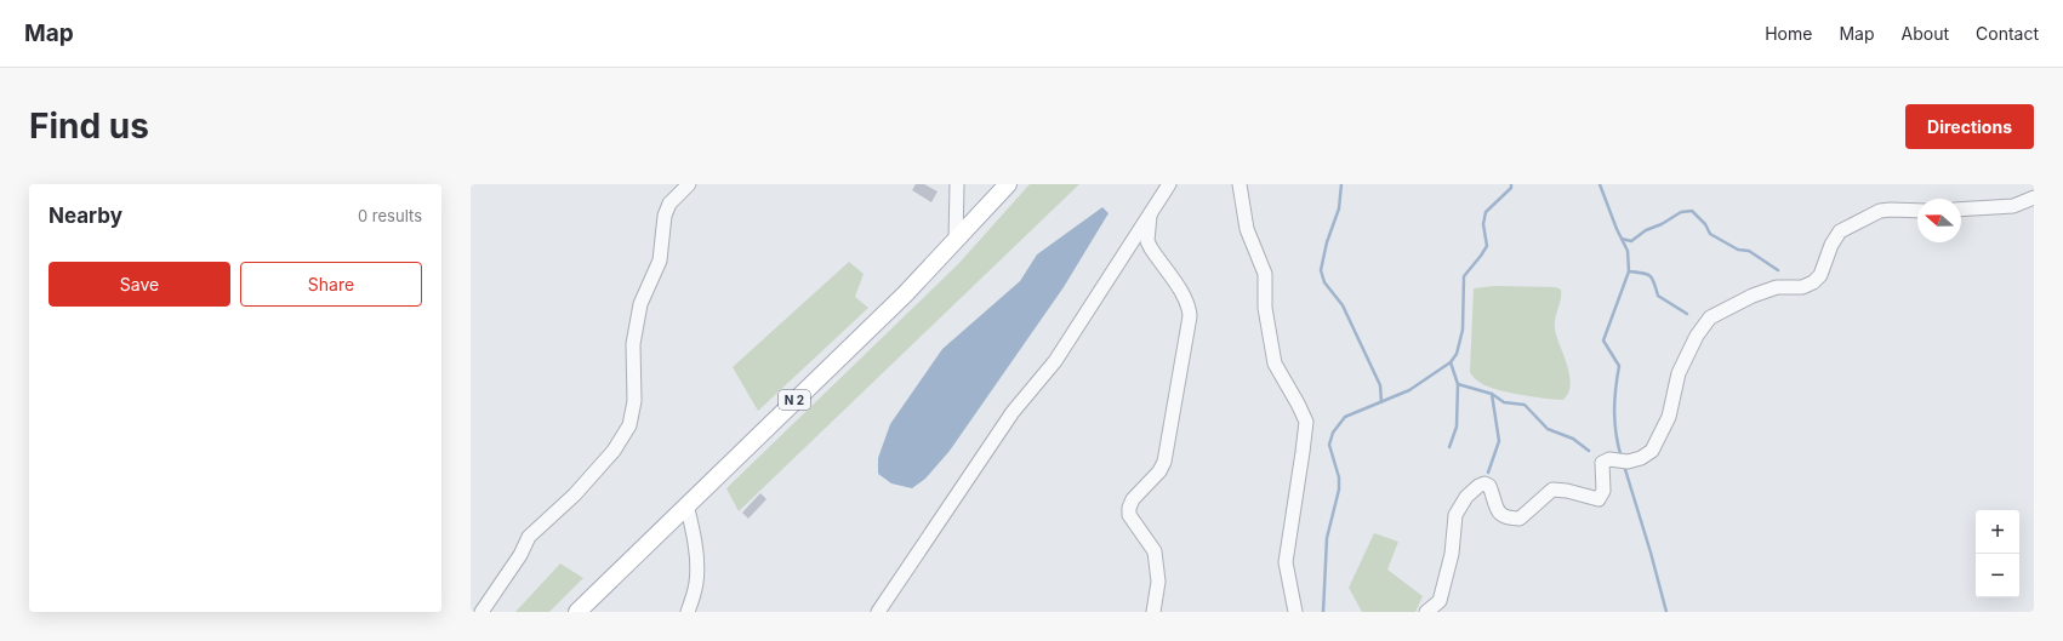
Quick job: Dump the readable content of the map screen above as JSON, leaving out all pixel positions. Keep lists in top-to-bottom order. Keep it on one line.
{"streets":{"main road":["N 2"]},"north":"left","page":{"header":"Map","nav":["Home","Map","About","Contact"],"buttons":["Directions",["Save","Share"]],"title":"Find us","heading":["Nearby","0 results"],"map_buttons":["+","−"]}}
